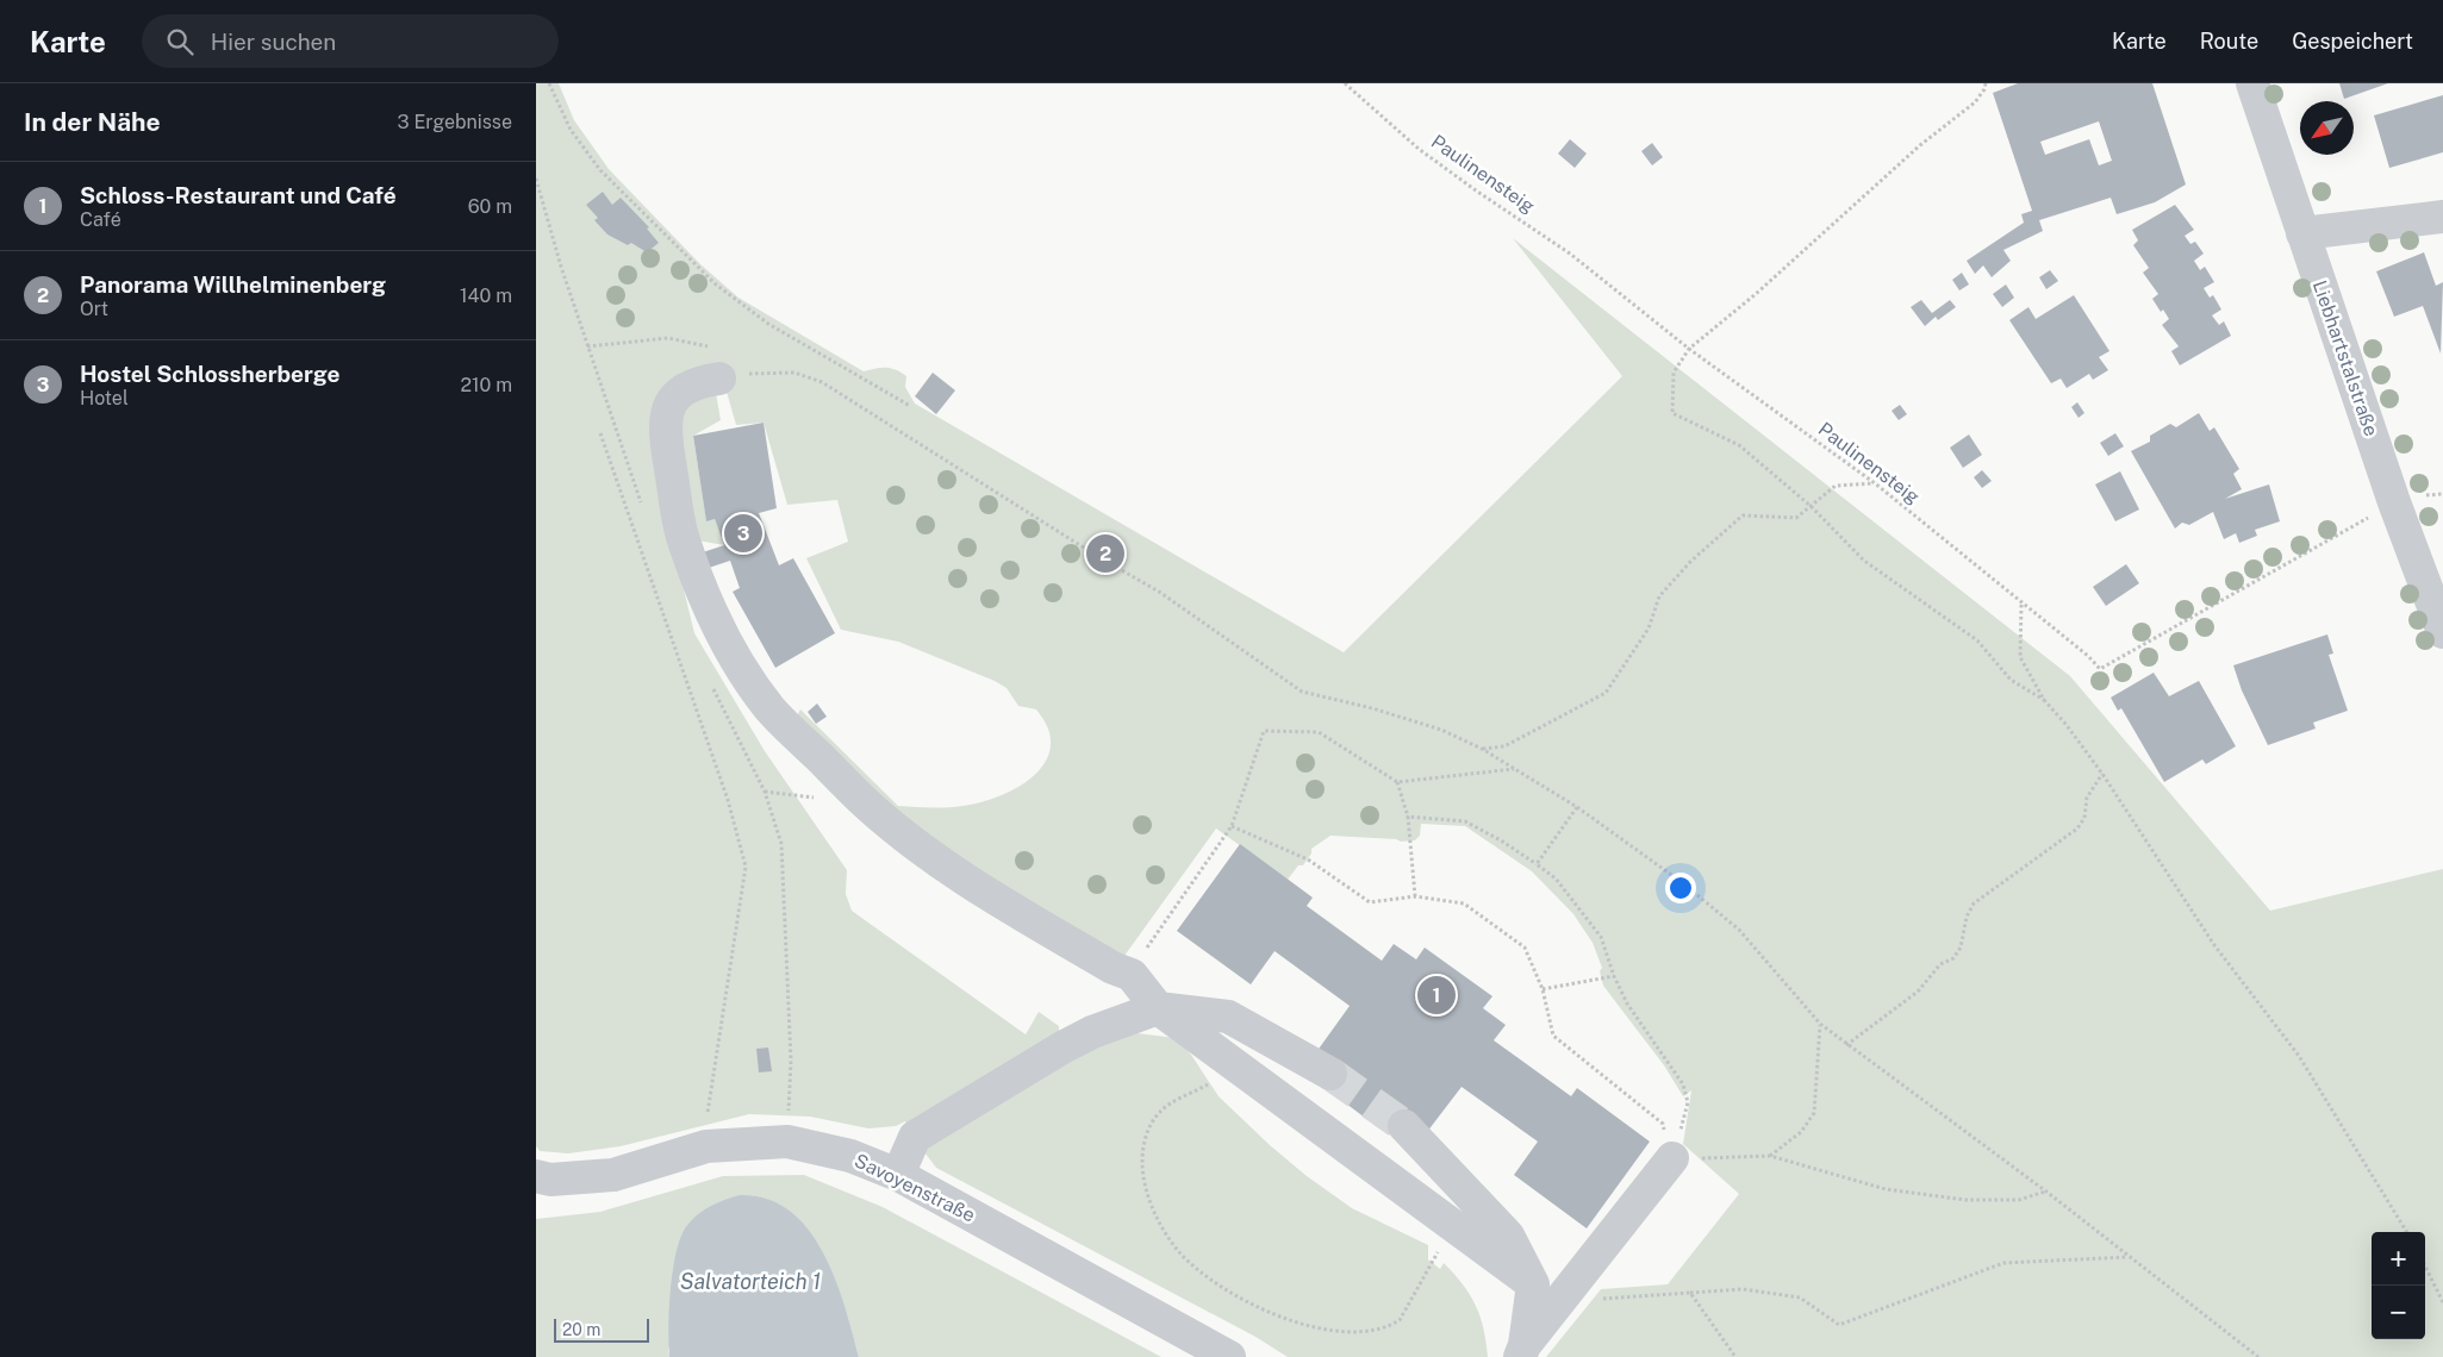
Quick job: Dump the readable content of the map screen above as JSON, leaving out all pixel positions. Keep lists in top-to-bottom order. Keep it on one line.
{"streets":{"street":["Liebhartstalstraße","Savoyenstraße"],"path":["Paulinensteig"]},"crossings":[["Paulinensteig","Liebhartstalstraße"]],"water":["Salvatorteich 1"],"scale_bar":"20 m","north":"bottom left","page":{"header":"Karte","search":"Hier suchen","nav":["Karte","Route","Gespeichert"],"heading":["In der Nähe","3 Ergebnisse"],"list":[{"mark":"1","name":"Schloss-Restaurant und Café","note":"Café","value":"60 m"},{"mark":"2","name":"Panorama Willhelminenberg","note":"Ort","value":"140 m"},{"mark":"3","name":"Hostel Schlossherberge","note":"Hotel","value":"210 m"}],"pins":["3","2","1"],"map_buttons":["+","−"],"scale":"20 m"}}
